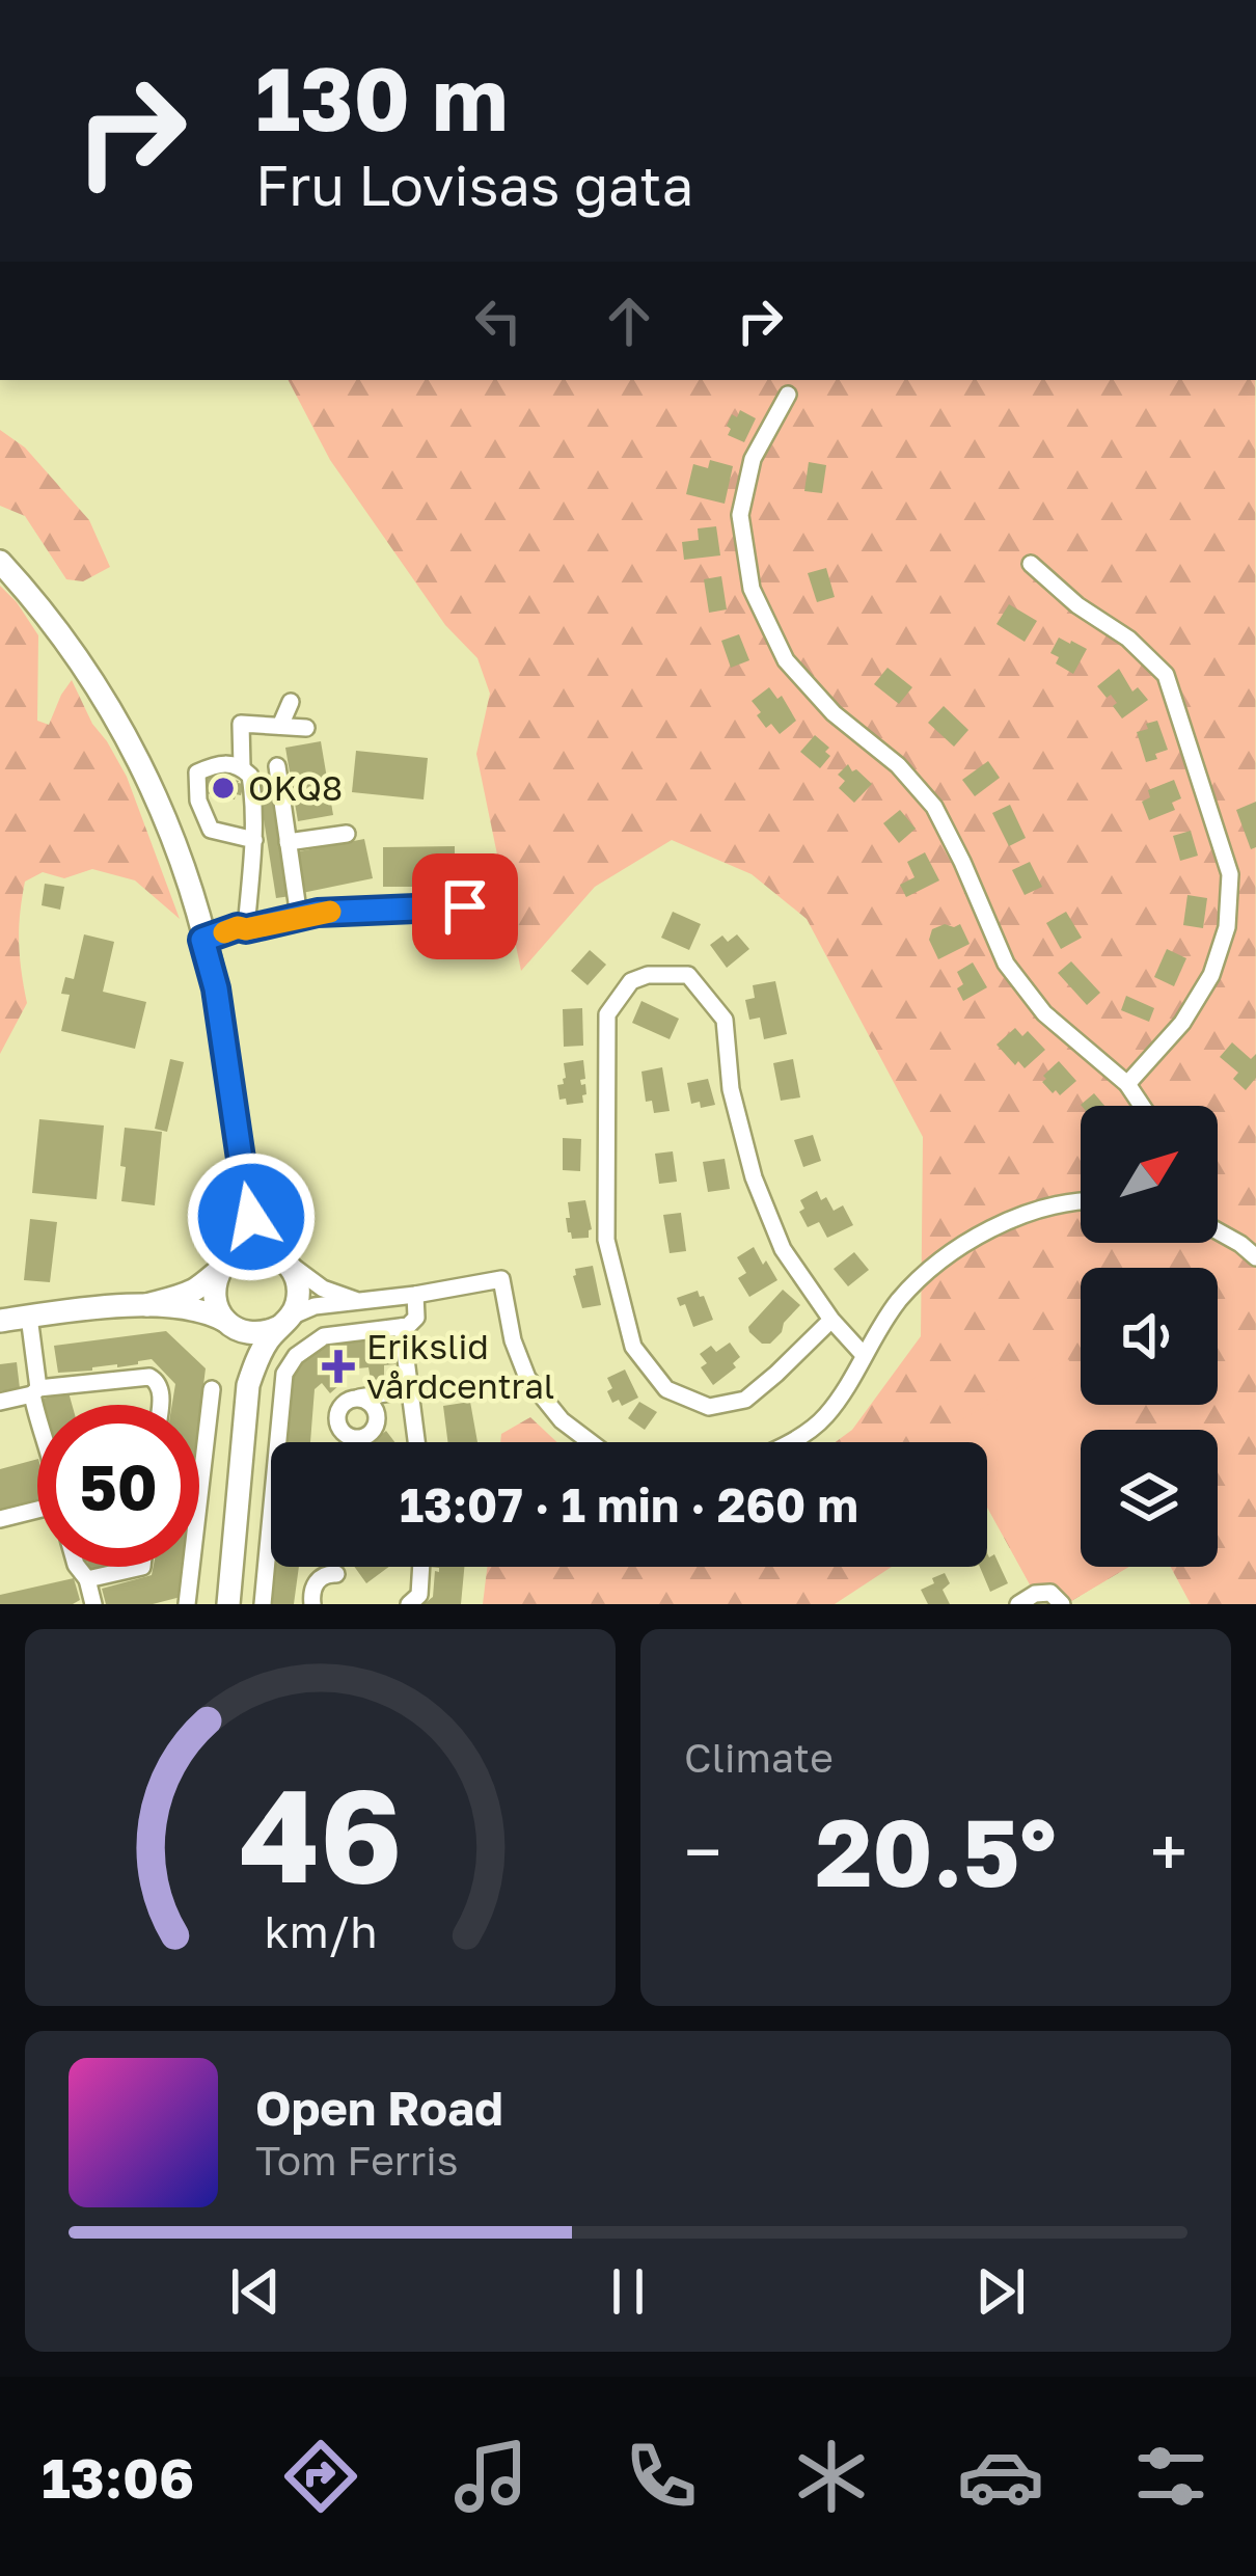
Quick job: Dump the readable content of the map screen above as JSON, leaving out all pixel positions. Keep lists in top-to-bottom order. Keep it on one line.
{"places":{"other":["OKQ8"],"health":["Erikslid vårdcentral"]},"north":"top right","page":{"turn":["130 m","Fru Lovisas gata"],"limit":"50","trip":"13:07 · 1 min · 260 m","tile":"Climate","heat":["−","20.5°","+"],"song":["Open Road","Tom Ferris"],"tabs":"13:06","gauge":["46","km/h"]}}
